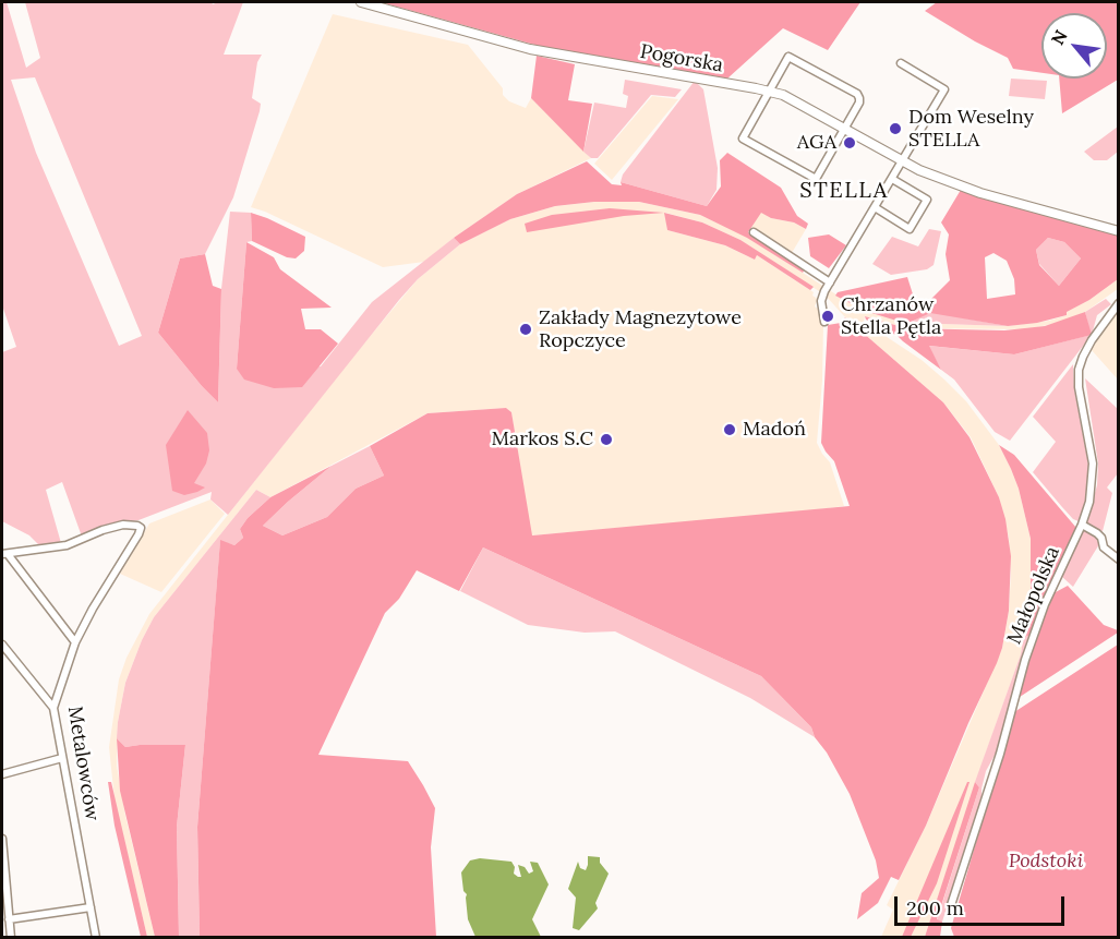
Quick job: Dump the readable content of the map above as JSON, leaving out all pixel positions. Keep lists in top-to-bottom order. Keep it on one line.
{"streets":{"street":["Pogorska","Małopolska","Metalowców"]},"districts":["STELLA"],"parks":["Podstoki"],"places":["Dom Weselny STELLA","AGA","Chrzanów Stella Pętla","Zakłady Magnezytowe Ropczyce","Madoń","Markos S.C"],"scale_bar":"200 m","north":"top left"}
